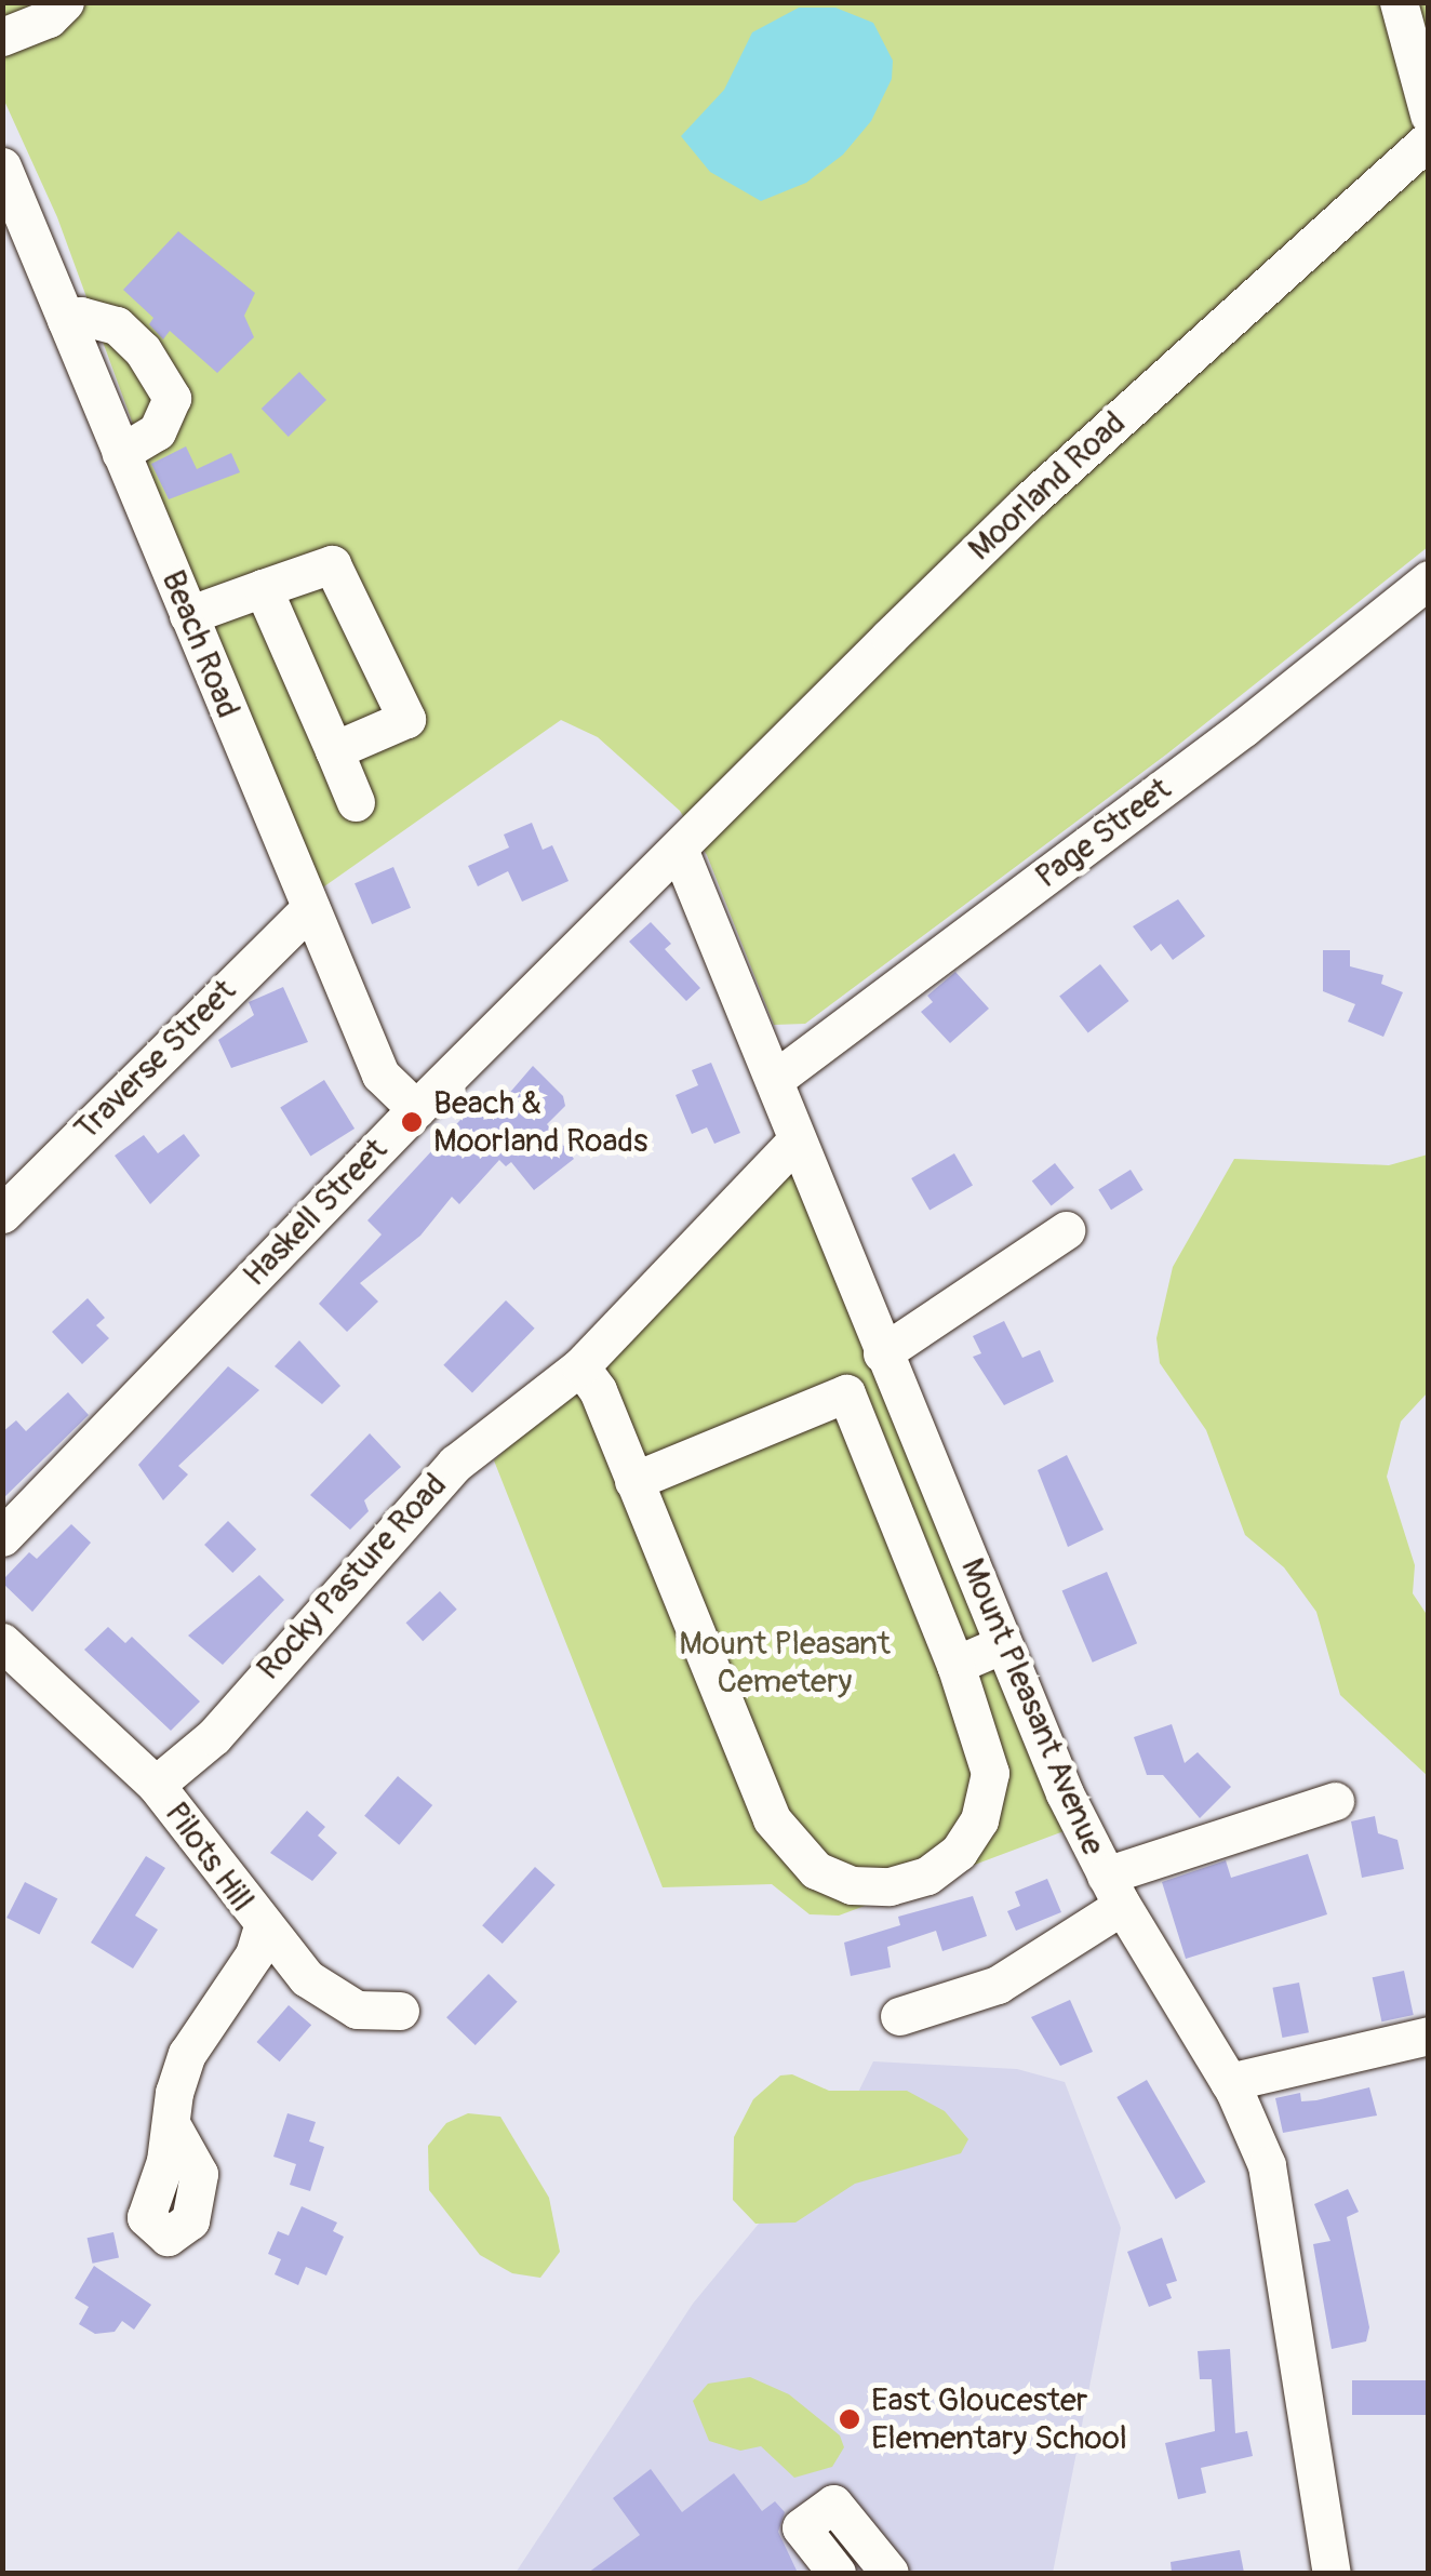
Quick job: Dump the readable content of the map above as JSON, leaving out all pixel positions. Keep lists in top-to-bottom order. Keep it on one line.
{"streets":{"street":["Moorland Road","Beach Road","Page Street","Traverse Street","Haskell Street","Rocky Pasture Road","Mount Pleasant Avenue","Pilots Hill"]},"crossings":[["Moorland Road","Haskell Street"],["Moorland Road","Mount Pleasant Avenue"],["Beach Road","Traverse Street"],["Beach Road","Haskell Street"],["Page Street","Mount Pleasant Avenue"],["Haskell Street","Mount Pleasant Avenue"],["Rocky Pasture Road","Mount Pleasant Avenue"],["Rocky Pasture Road","Pilots Hill"]],"parks":["Mount Pleasant Cemetery"],"places":["Beach & Moorland Roads","East Gloucester Elementary School"]}
